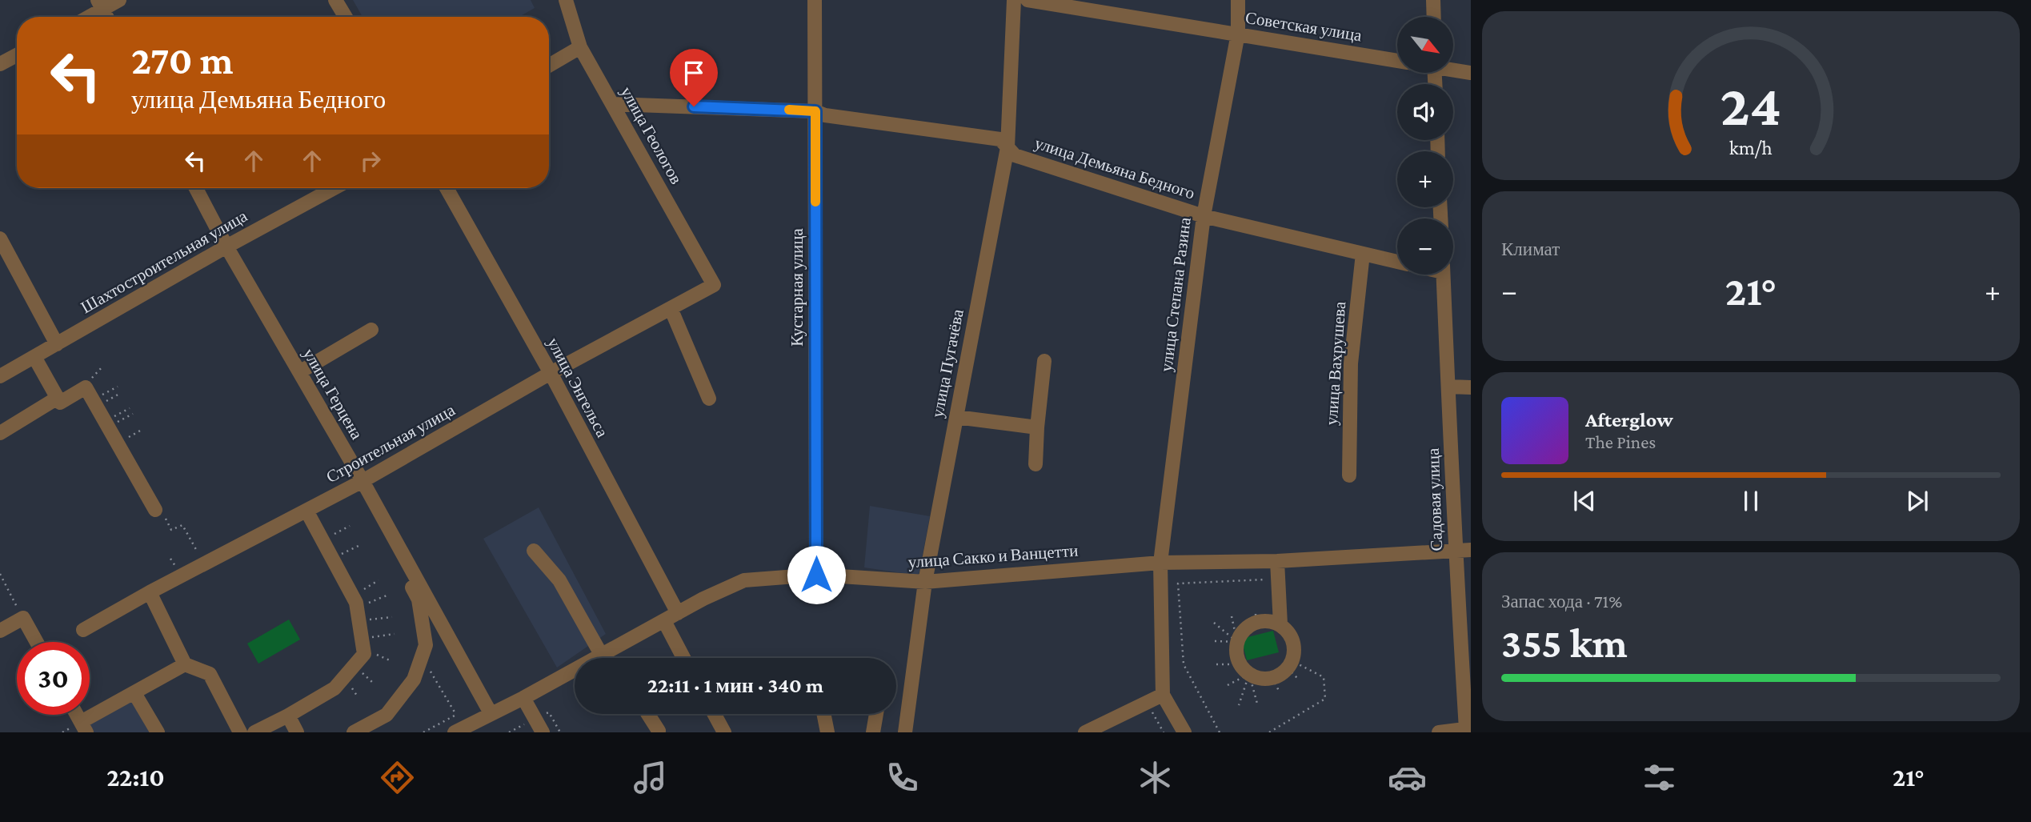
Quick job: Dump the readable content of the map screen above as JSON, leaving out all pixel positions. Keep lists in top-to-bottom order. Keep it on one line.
{"streets":{"street":["Советская улица","улица Геологов","улица Демьяна Бедного","Шахтостроительная улица","Кустарная улица","улица Степана Разина","улица Пугачёва","улица Вахрушева","улица Энгельса","улица Герцена","Строительная улица","Садовая улица","улица Сакко и Ванцетти"]},"crossings":[["Советская улица","улица Степана Разина"],["улица Геологов","улица Демьяна Бедного"],["улица Геологов","Строительная улица"],["улица Демьяна Бедного","Кустарная улица"],["улица Демьяна Бедного","улица Степана Разина"],["улица Демьяна Бедного","улица Пугачёва"],["улица Демьяна Бедного","улица Вахрушева"],["Шахтостроительная улица","улица Герцена"],["Кустарная улица","улица Сакко и Ванцетти"],["улица Степана Разина","улица Сакко и Ванцетти"],["улица Пугачёва","улица Сакко и Ванцетти"],["улица Энгельса","Строительная улица"],["улица Энгельса","улица Сакко и Ванцетти"],["улица Герцена","Строительная улица"],["улица Герцена","улица Сакко и Ванцетти"],["Садовая улица","улица Сакко и Ванцетти"]],"north":"bottom right","page":{"map_buttons":["+","−"],"turn":["270 m","улица Демьяна Бедного"],"tile":["Климат",["Запас хода · 71%","355 km"]],"heat":["−","21°","+"],"song":["Afterglow","The Pines"],"limit":"30","trip":"22:11 · 1 мин · 340 m","tabs":["22:10","21°"],"gauge":["24","km/h"]}}
